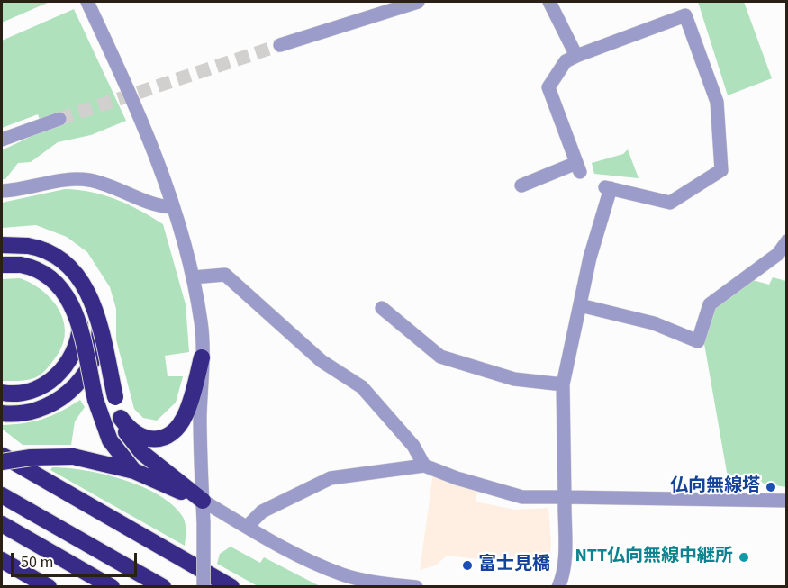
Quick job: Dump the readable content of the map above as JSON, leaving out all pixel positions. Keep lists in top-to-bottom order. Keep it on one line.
{"places":["仏向無線塔","NTT仏向無線中継所","富士見橋"],"scale_bar":"50 m"}
